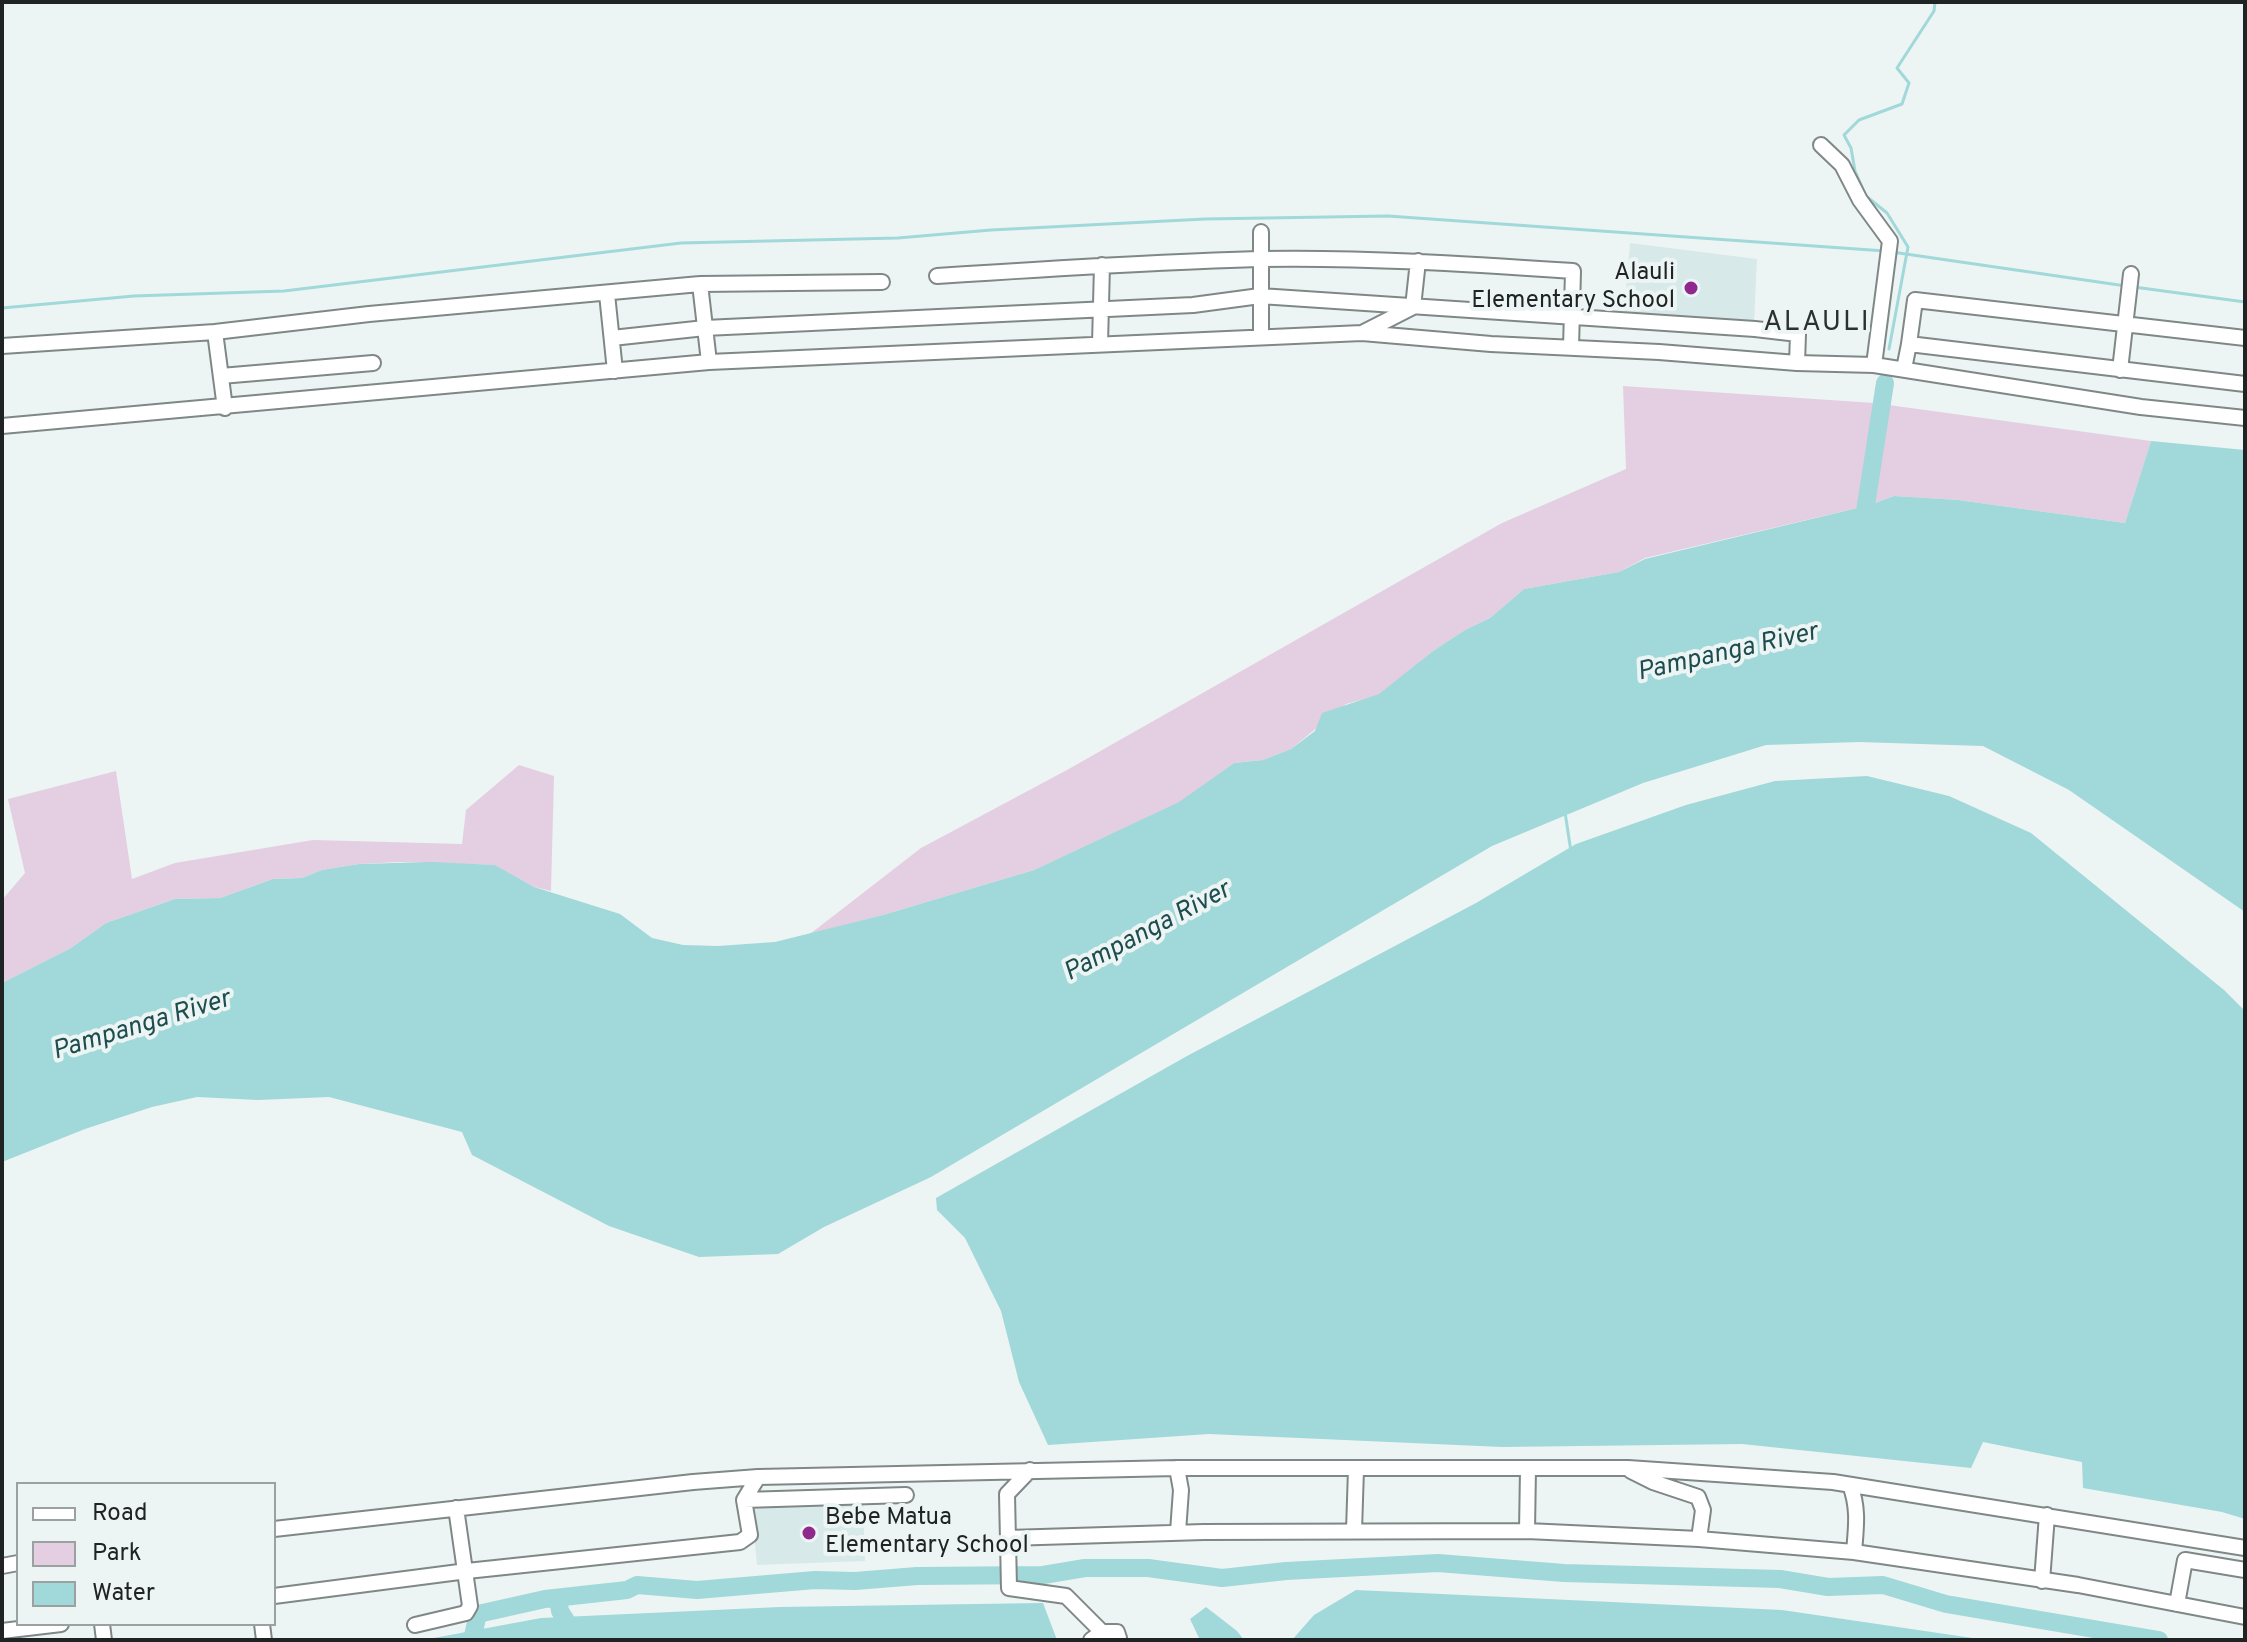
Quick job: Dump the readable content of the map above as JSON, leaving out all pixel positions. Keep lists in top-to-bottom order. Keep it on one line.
{"districts":["ALAULI"],"water":["Pampanga River"],"places":["Alauli Elementary School","Bebe Matua Elementary School"],"legend":["Road","Park","Water"]}
